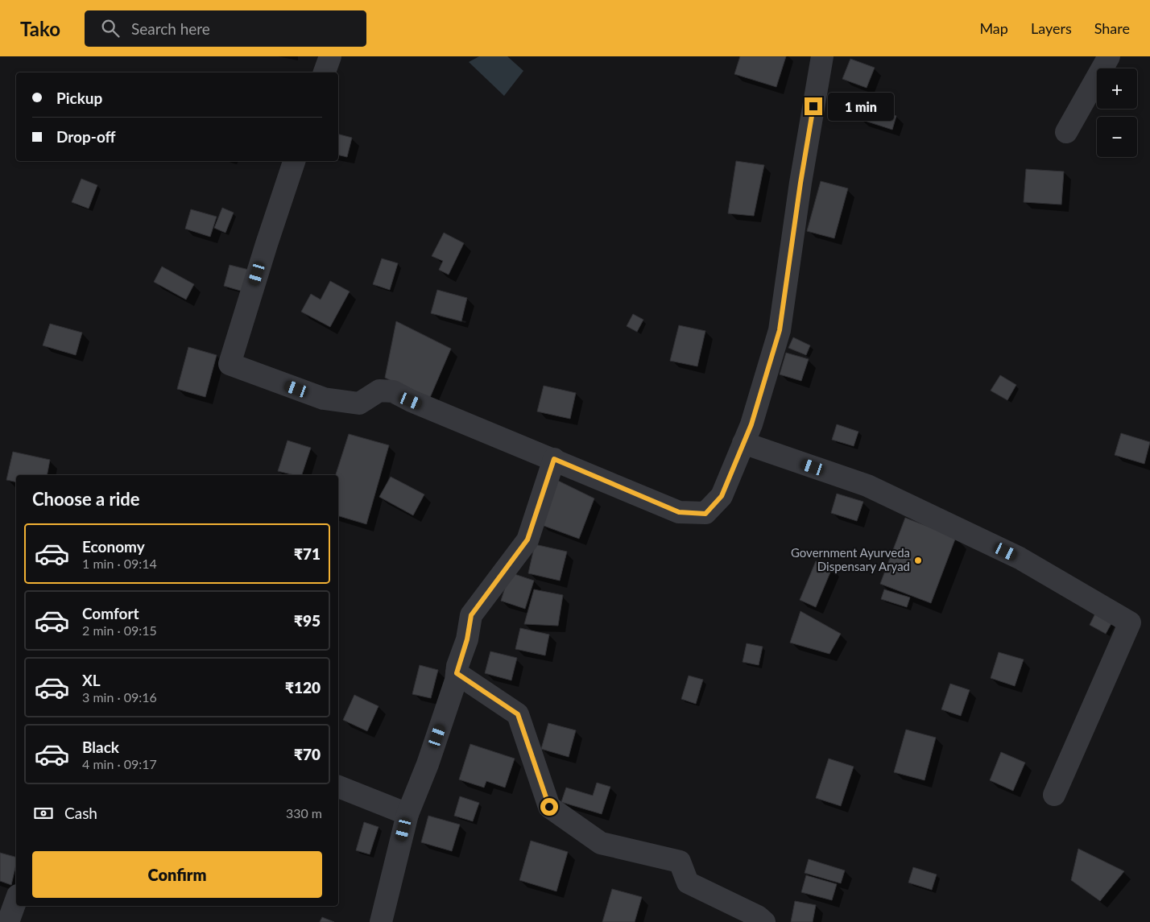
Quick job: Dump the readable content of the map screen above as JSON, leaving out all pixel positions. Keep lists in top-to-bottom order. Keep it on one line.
{"places":["Government Ayurveda Dispensary Aryad"],"page":{"header":"Tako","search":"Search here","nav":["Map","Layers","Share"],"map_buttons":["+","−"],"banner":["Pickup","Drop-off"],"bubble":"1 min","heading":"Choose a ride","list":[{"name":"Economy","note":"1 min · 09:14","value":"₹71"},{"name":"Comfort","note":"2 min · 09:15","value":"₹95"},{"name":"XL","note":"3 min · 09:16","value":"₹120"},{"name":"Black","note":"4 min · 09:17","value":"₹70"}],"pay":["Cash","330 m"],"buttons":"Confirm"}}
